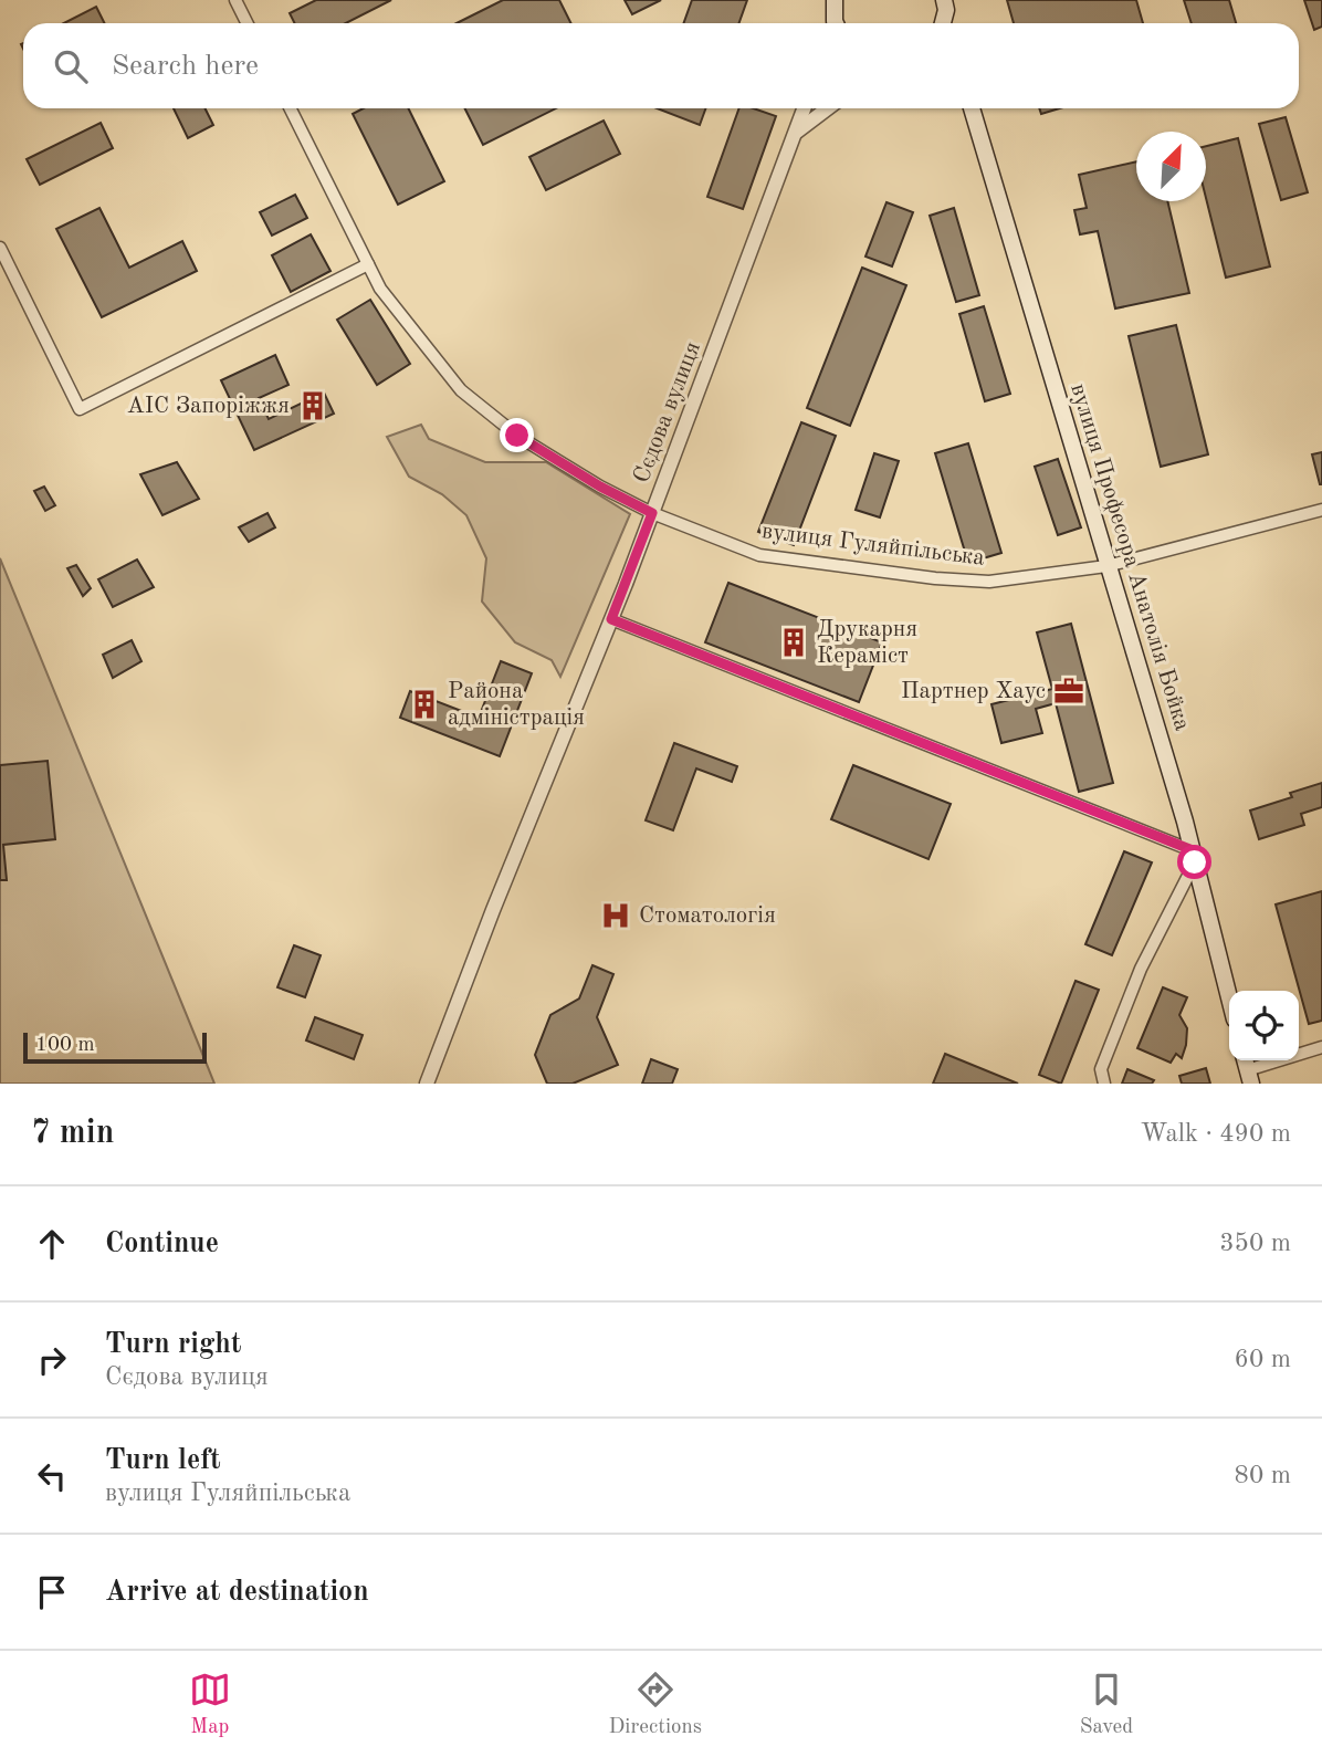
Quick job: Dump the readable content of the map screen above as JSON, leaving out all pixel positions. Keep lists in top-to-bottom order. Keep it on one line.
{"streets":{"main road":["вулиця Професора Анатолія Бойка"],"street":["Сєдова вулиця","вулиця Гуляйпільська"]},"crossings":[["Сєдова вулиця","вулиця Гуляйпільська"],["вулиця Гуляйпільська","вулиця Професора Анатолія Бойка"]],"places":{"building":["АІС Запоріжжя","Друкарня Кераміст","Района адміністрація"],"office":["Партнер Хаус"],"hospital":["Стоматологія"]},"scale_bar":"100 m","north":"top right","page":{"search":"Search here","scale":"100 m","heading":["7 min","Walk · 490 m"],"list":[["Continue","350 m"],["Turn right","Сєдова вулиця","60 m"],["Turn left","вулиця Гуляйпільська","80 m"],"Arrive at destination"],"nav":["Map","Directions","Saved"]}}
